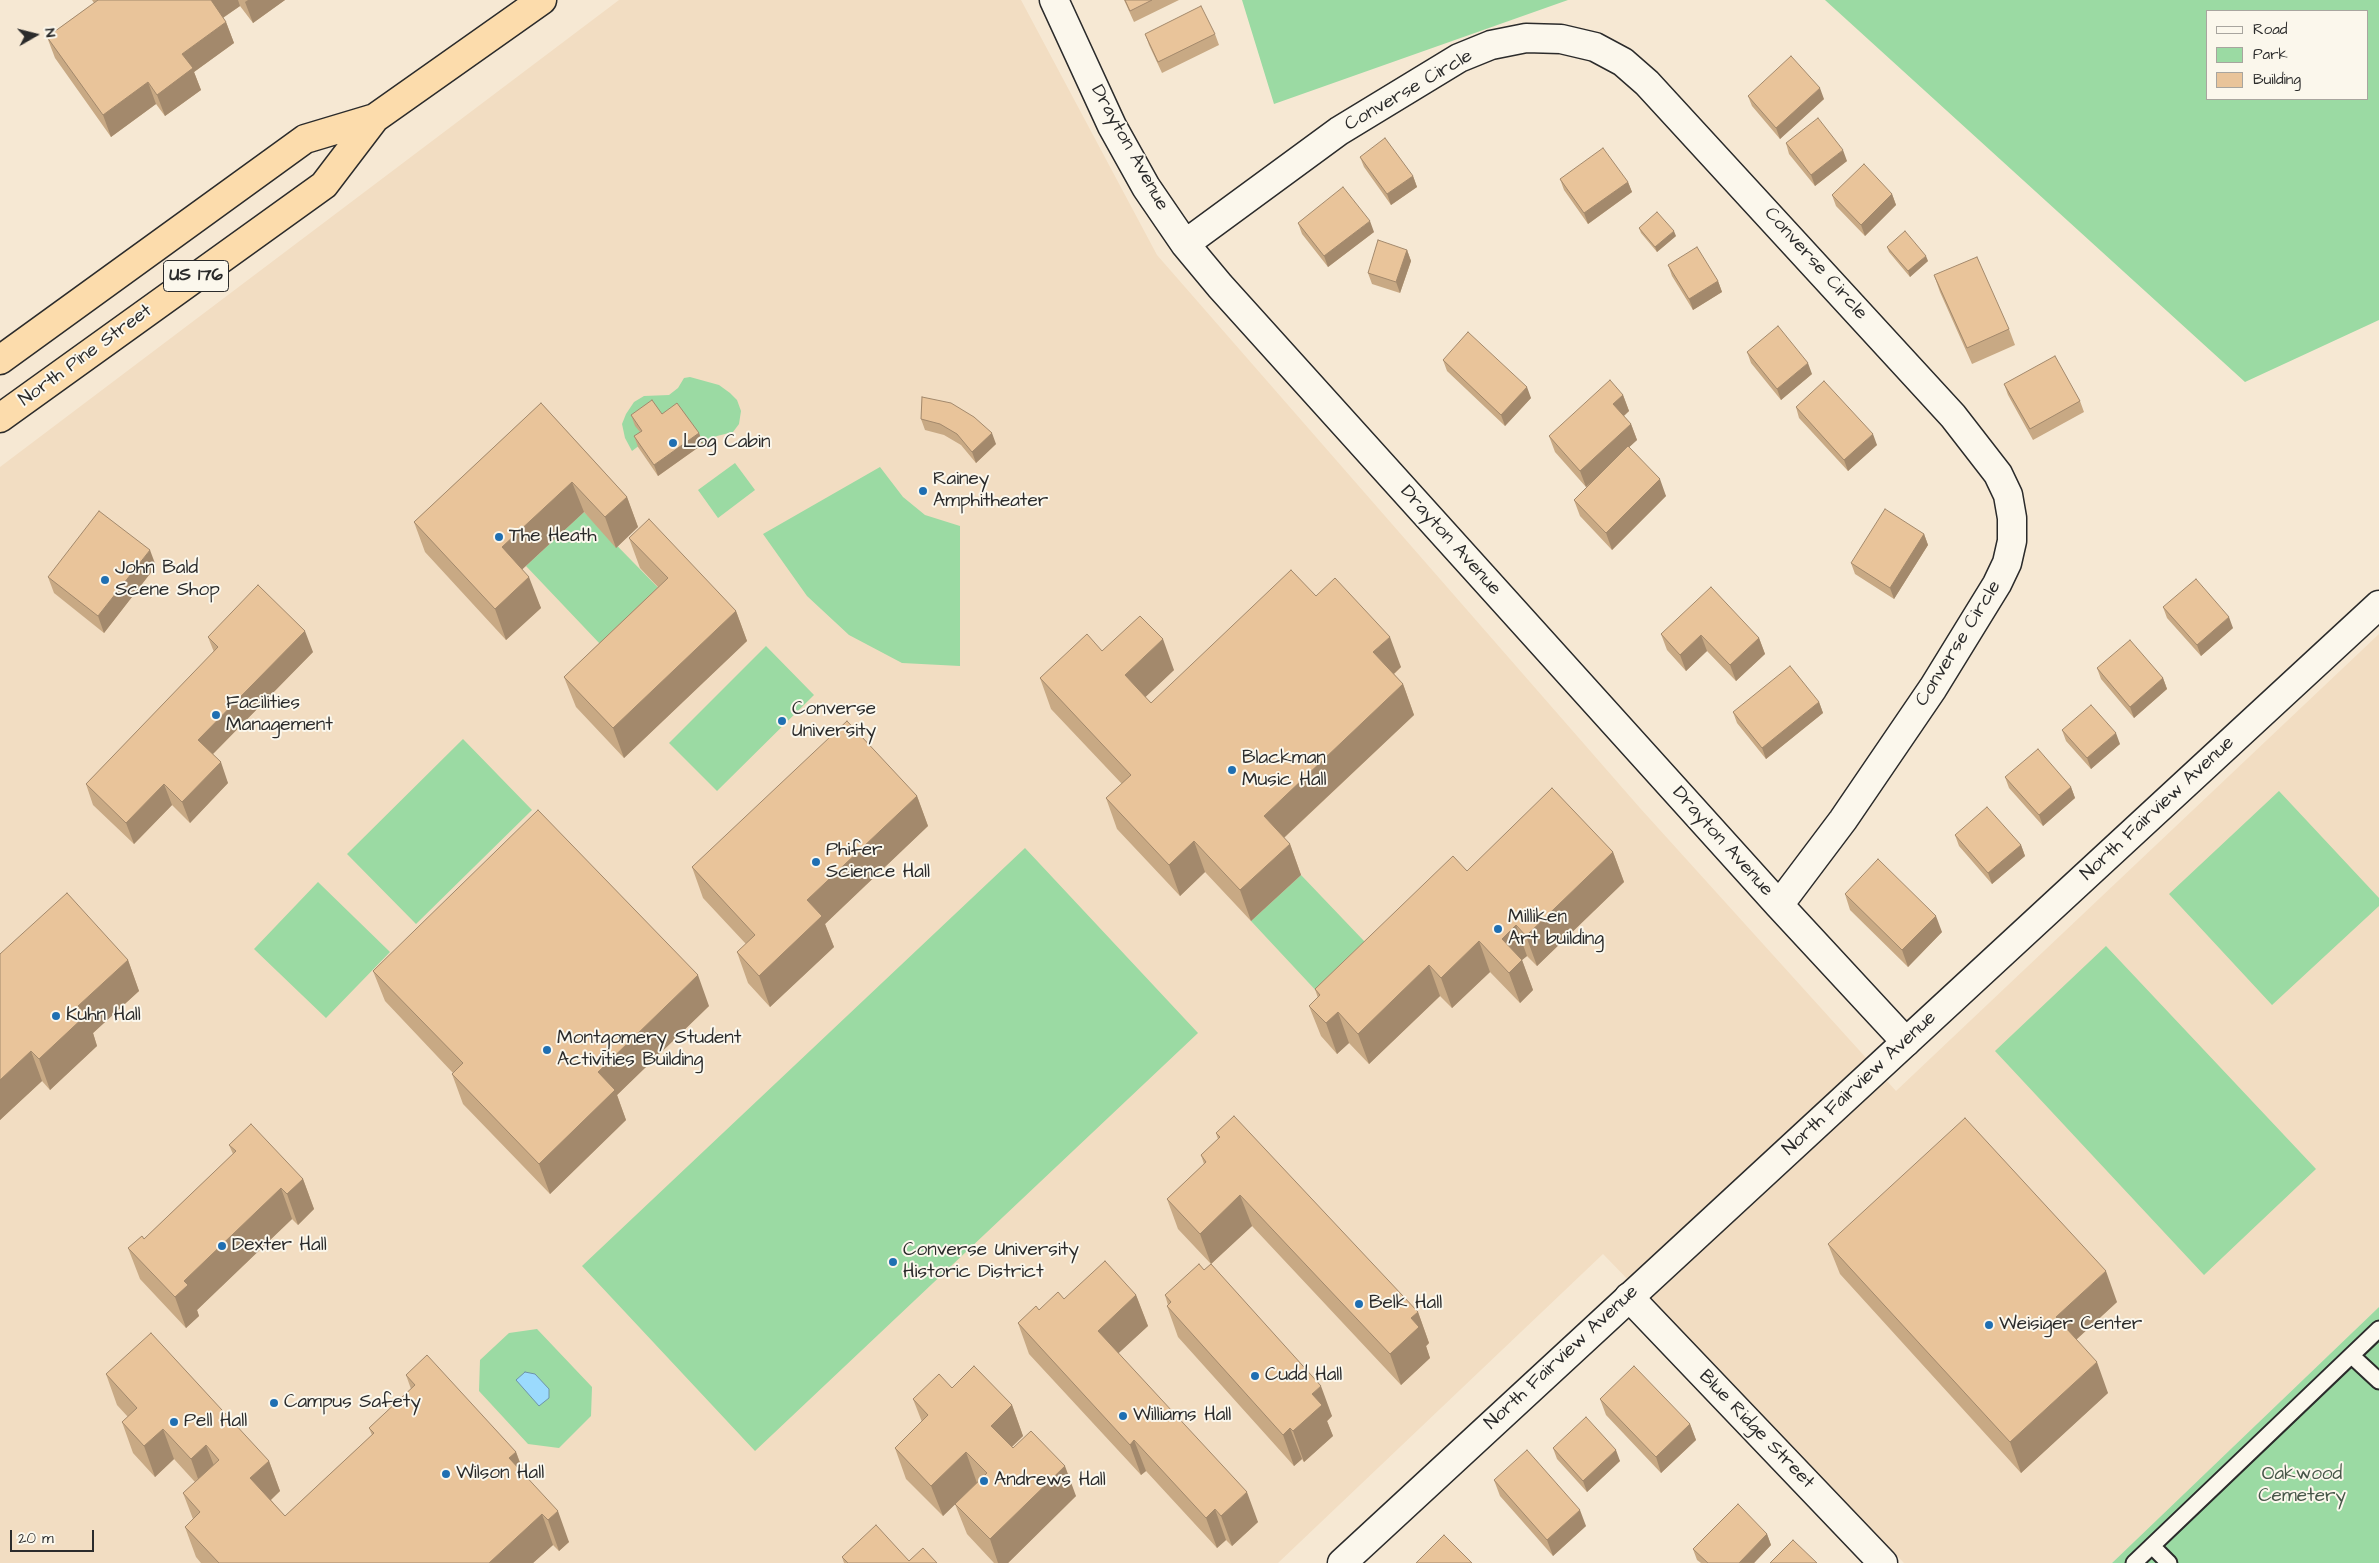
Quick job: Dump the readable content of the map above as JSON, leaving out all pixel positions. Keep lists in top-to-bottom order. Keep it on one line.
{"streets":{"highway":["US 176","North Pine Street"],"street":["Converse Circle","Drayton Avenue","North Fairview Avenue","Blue Ridge Street"]},"crossings":[["Converse Circle","Drayton Avenue"],["Drayton Avenue","North Fairview Avenue"],["North Fairview Avenue","Blue Ridge Street"]],"parks":["Oakwood Cemetery"],"places":["Log Cabin","Rainey Amphitheater","The Heath","John Bald Scene Shop","Facilities Management","Converse University","Blackman Music Hall","Phifer Science Hall","Milliken Art building","Kuhn Hall","Montgomery Student Activities Building","Dexter Hall","Converse University Historic District","Belk Hall","Weisiger Center","Cudd Hall","Campus Safety","Williams Hall","Pell Hall","Wilson Hall","Andrews Hall"],"legend":["Road","Park","Building"],"scale_bar":"20 m","north":"right"}
